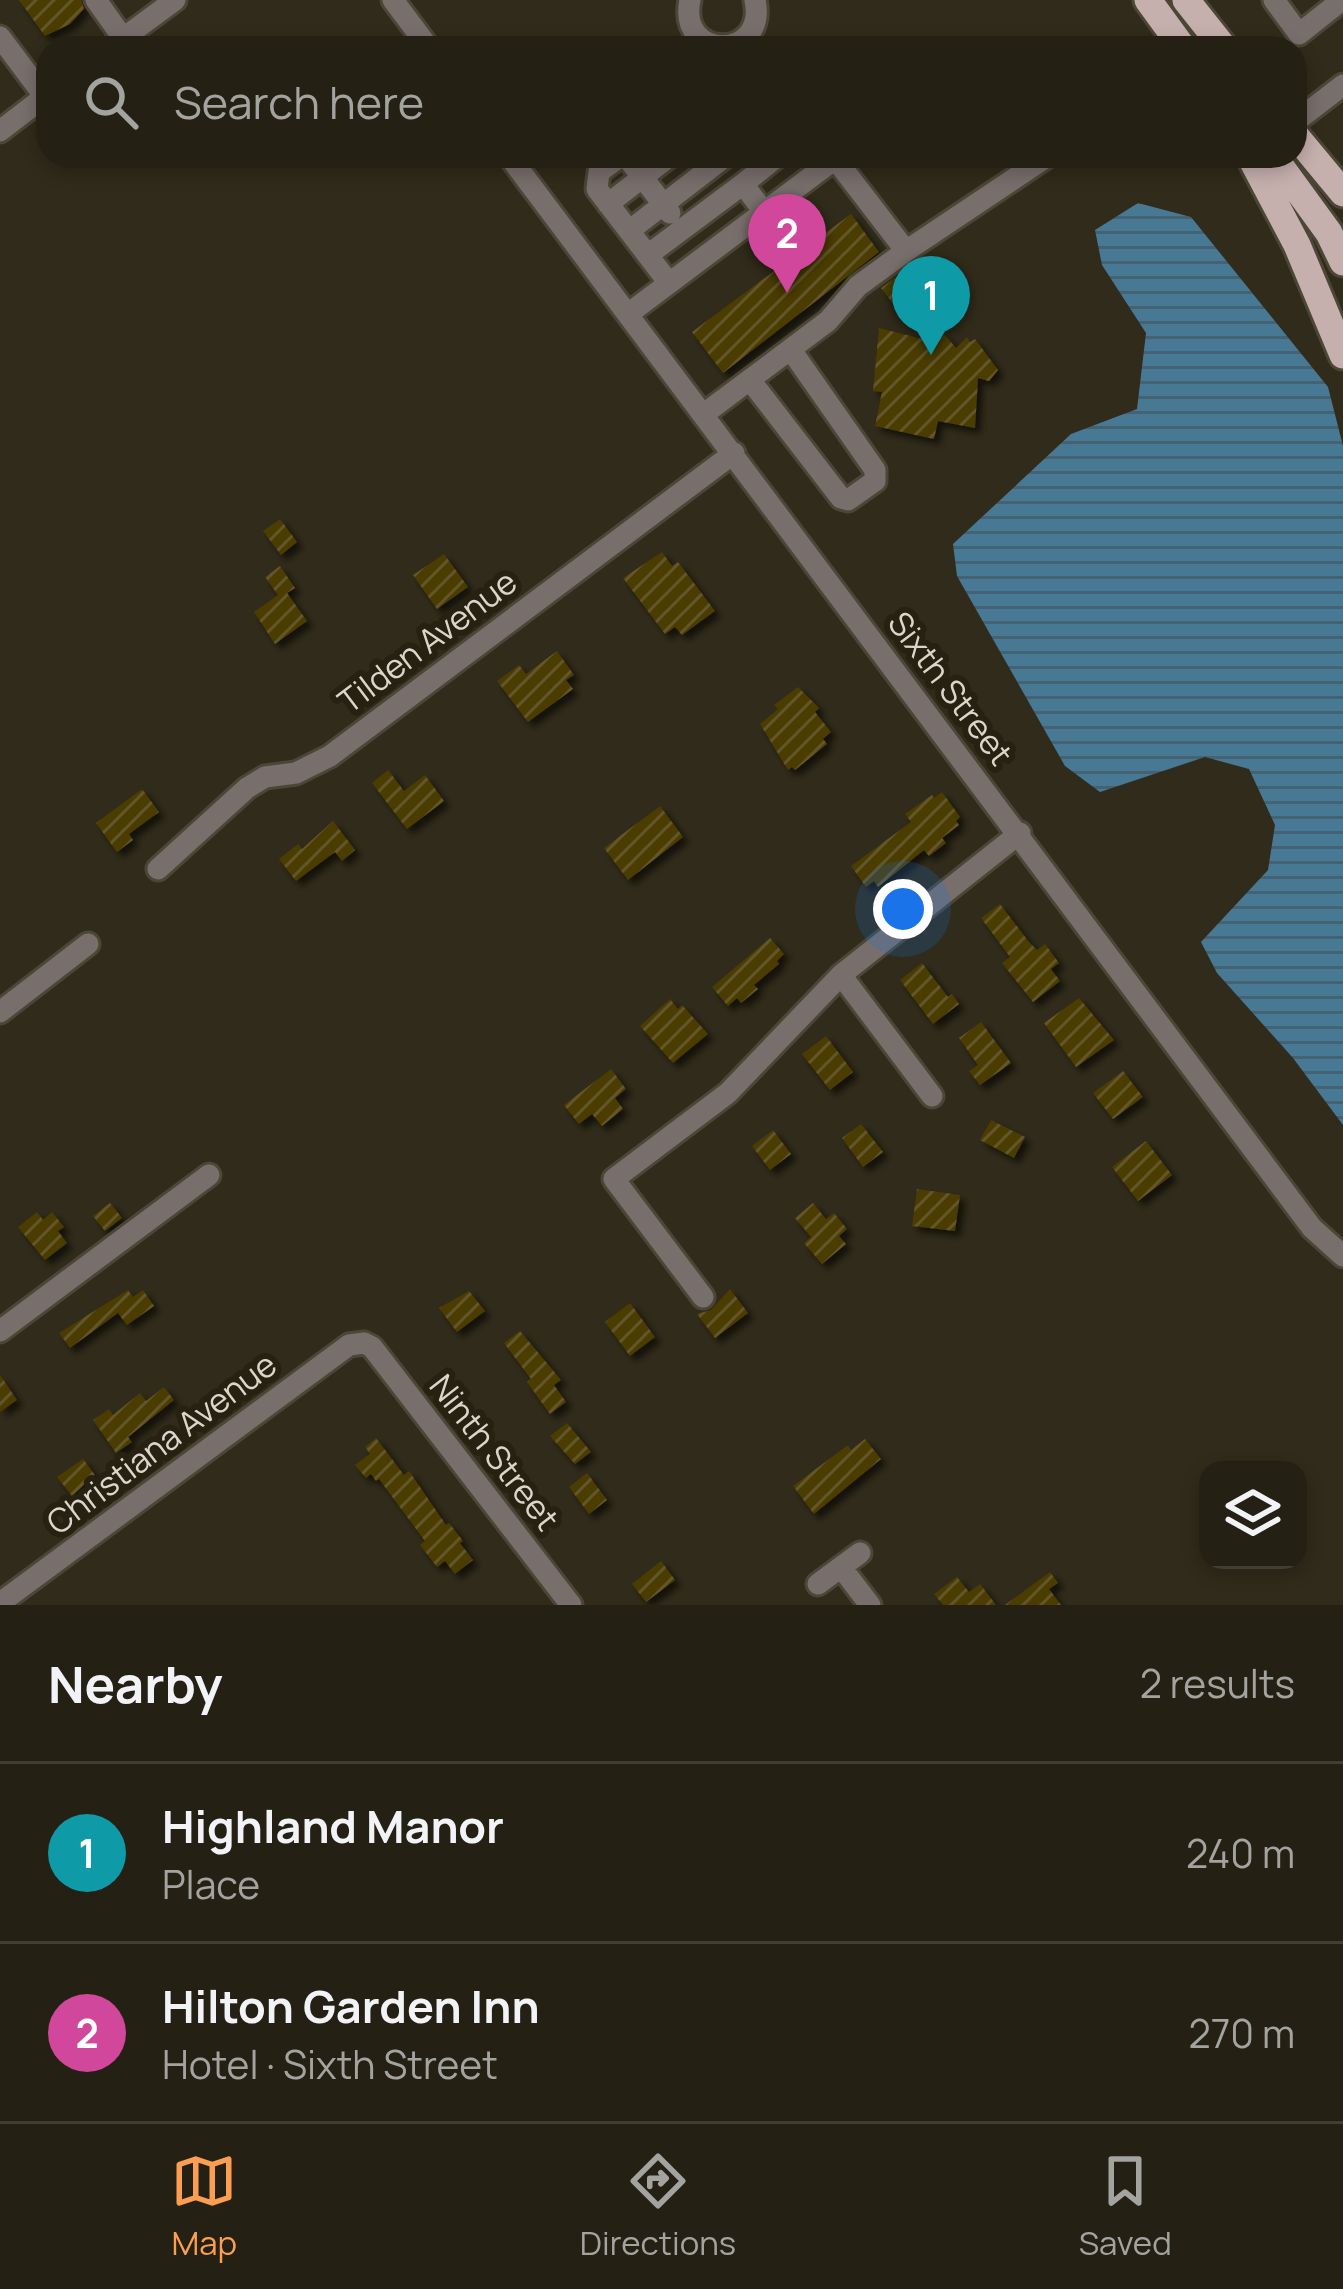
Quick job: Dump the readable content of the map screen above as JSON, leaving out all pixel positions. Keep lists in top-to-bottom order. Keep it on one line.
{"streets":{"street":["Tilden Avenue","Sixth Street","Christiana Avenue","Ninth Street"]},"crossings":[["Tilden Avenue","Sixth Street"],["Christiana Avenue","Ninth Street"]],"page":{"search":"Search here","pins":["2","1"],"heading":["Nearby","2 results"],"list":[{"mark":"1","name":"Highland Manor","note":"Place","value":"240 m"},{"mark":"2","name":"Hilton Garden Inn","note":"Hotel · Sixth Street","value":"270 m"}],"nav":["Map","Directions","Saved"]}}
